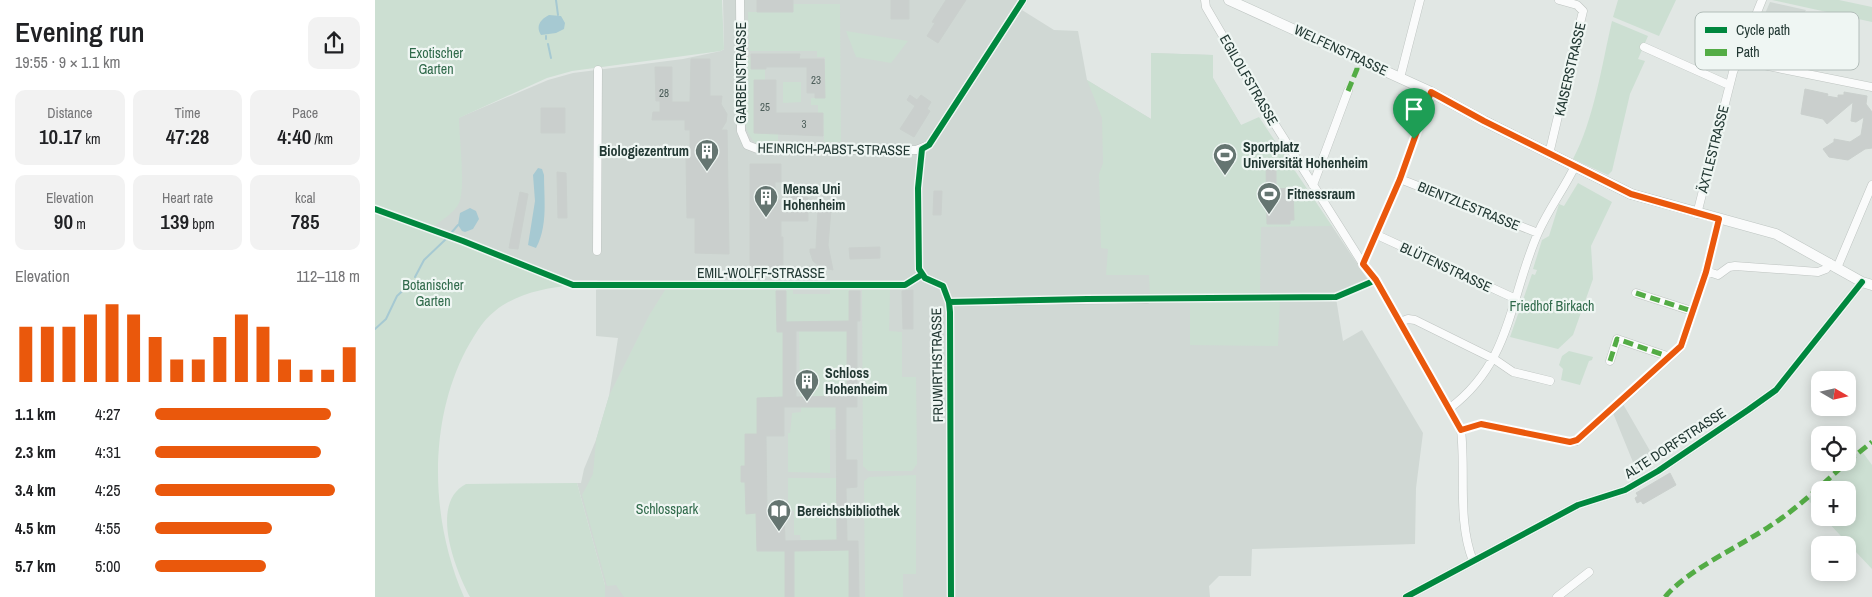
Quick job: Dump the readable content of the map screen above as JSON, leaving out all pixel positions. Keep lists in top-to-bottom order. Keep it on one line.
{"streets":{"street":["WELFENSTRASSE","KAISERSTRASSE","GARBENSTRASSE","EGILOLFSTRASSE","HEINRICH-PABST-STRASSE","ÄXTLESTRASSE","BIENTZLESTRASSE","BLÜTENSTRASSE","EMIL-WOLFF-STRASSE","FRUWIRTHSTRASSE","ALTE DORFSTRASSE"]},"crossings":[["WELFENSTRASSE","KAISERSTRASSE"],["WELFENSTRASSE","ÄXTLESTRASSE"],["WELFENSTRASSE","ALTE DORFSTRASSE"],["GARBENSTRASSE","HEINRICH-PABST-STRASSE"],["EGILOLFSTRASSE","ALTE DORFSTRASSE"],["EMIL-WOLFF-STRASSE","FRUWIRTHSTRASSE"]],"parks":["Exotischer Garten","Botanischer Garten","Friedhof Birkach","Schlosspark"],"places":{"building":["Biologiezentrum","Mensa Uni Hohenheim","Schloss Hohenheim"],"sports":["Sportplatz Universität Hohenheim","Fitnessraum"],"library":["Bereichsbibliothek"]},"house_numbers":["23","28","25","3"],"legend":["Cycle path","Path"],"north":"right","page":{"heading":["Evening run","19:55 · 9 × 1.1 km"],"stats":[["Distance","10.17 km"],["Time","47:28"],["Pace","4:40 /km"],["Elevation","90 m"],["Heart rate","139 bpm"],["kcal","785"]],"chart":["Elevation","112–118 m"],"map_buttons":["+","−"],"list":[{"name":"1.1 km","note":"4:27"},{"name":"2.3 km","note":"4:31"},{"name":"3.4 km","note":"4:25"},{"name":"4.5 km","note":"4:55"},{"name":"5.7 km","note":"5:00"}]}}
